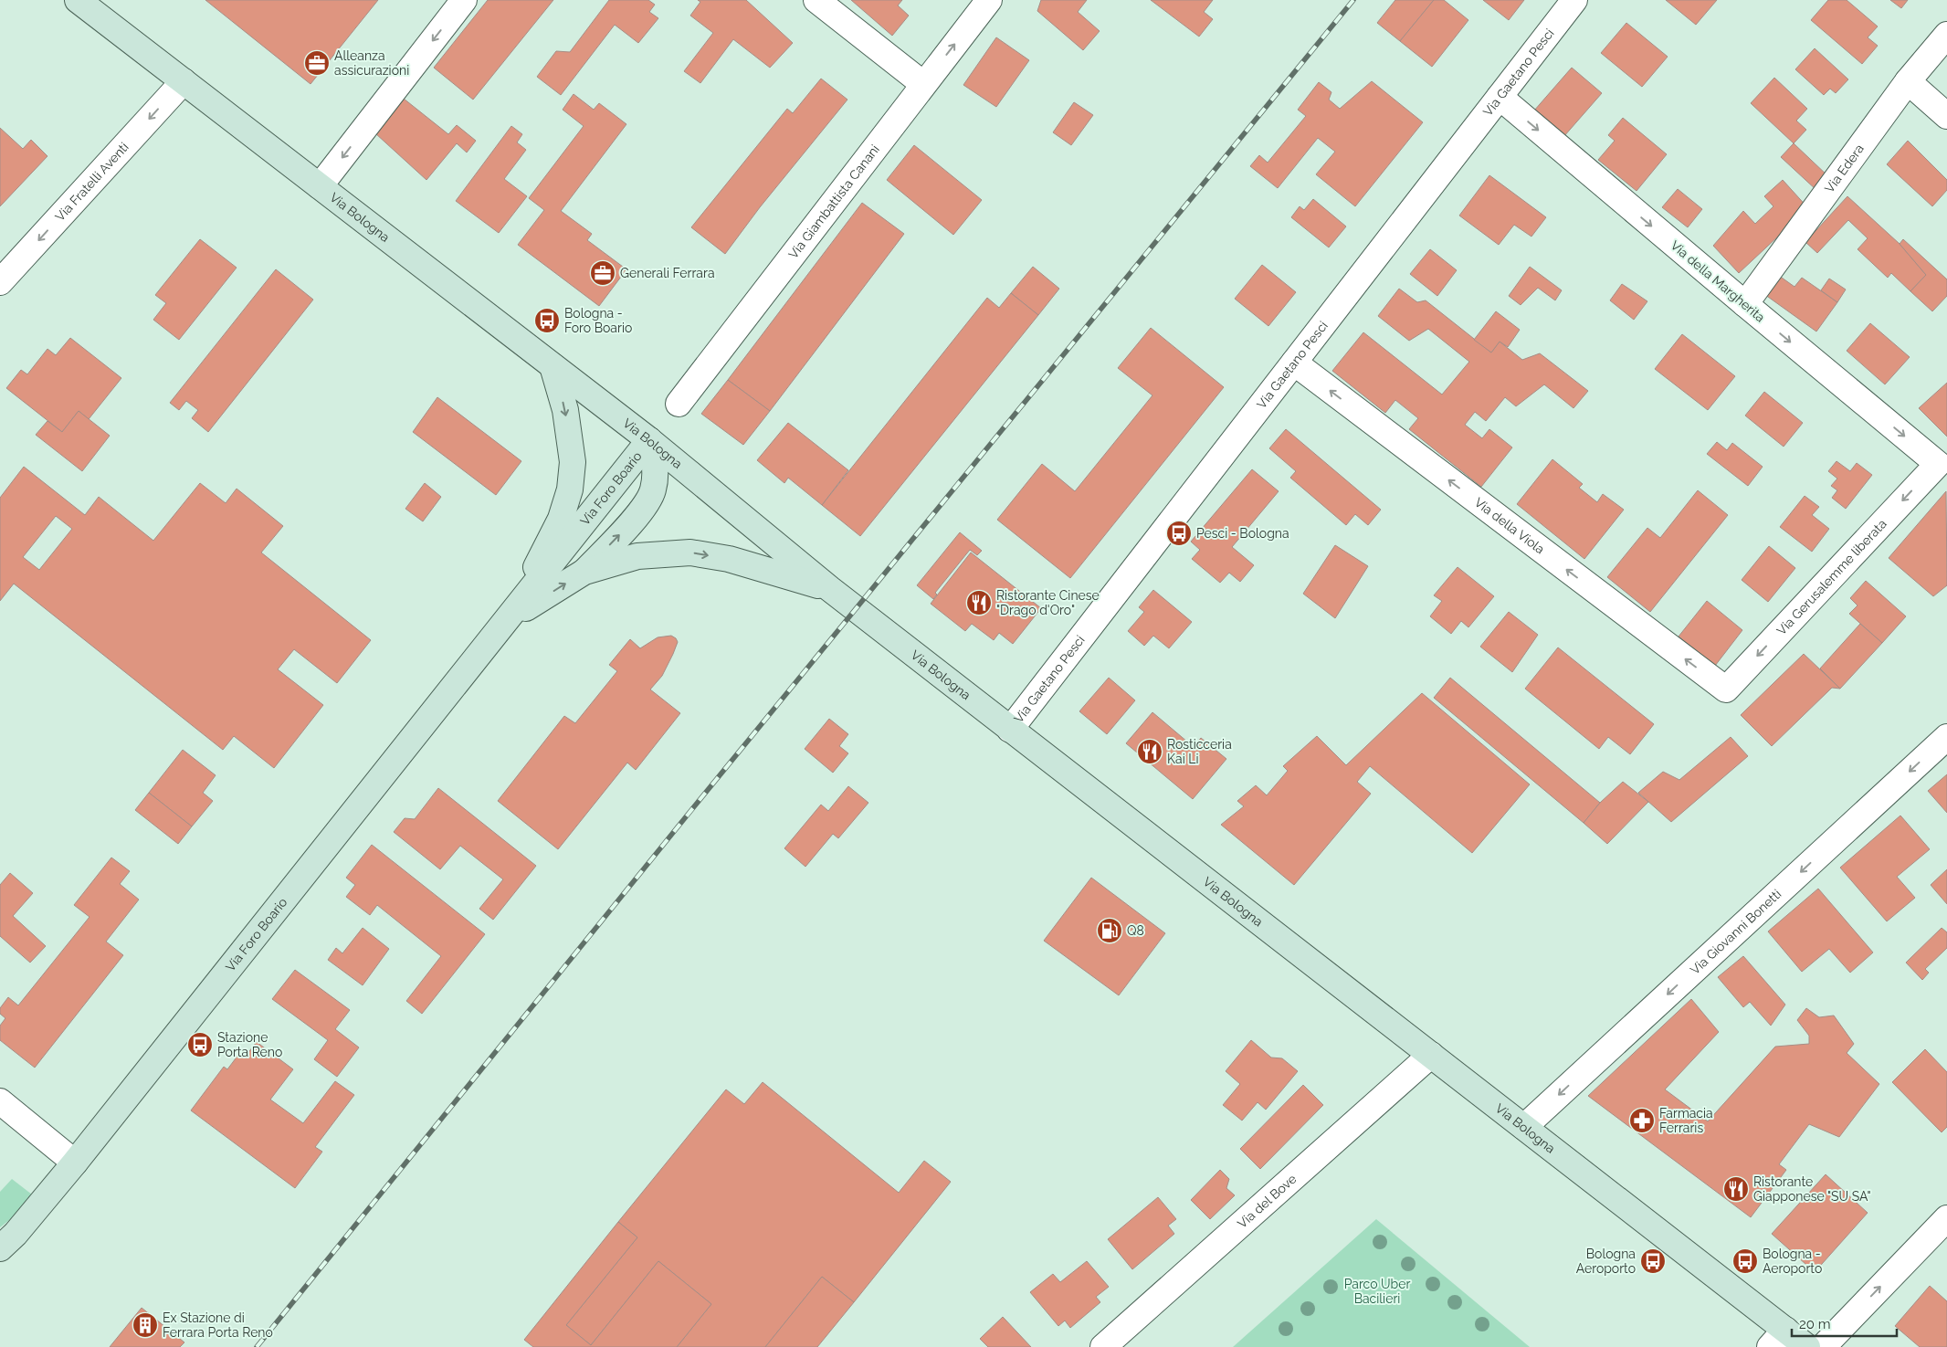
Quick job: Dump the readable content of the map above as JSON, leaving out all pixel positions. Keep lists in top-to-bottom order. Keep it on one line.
{"streets":{"street":["Via Gaetano Pesci","Via Edera","Via Fratelli Aventi","Via Giambattista Canani","Via Bologna","Via della Margherita","Via Foro Boario","Via della Viola","Via Gerusalemme liberata","Via Giovanni Bonetti","Via del Bove"]},"crossings":[["Via Gaetano Pesci","Via Bologna"],["Via Gaetano Pesci","Via della Margherita"],["Via Gaetano Pesci","Via della Viola"],["Via Edera","Via della Margherita"],["Via Fratelli Aventi","Via Bologna"],["Via Bologna","Via Foro Boario"],["Via Bologna","Via Giovanni Bonetti"],["Via Bologna","Via del Bove"],["Via della Margherita","Via Gerusalemme liberata"],["Via della Viola","Via Gerusalemme liberata"]],"one_way":["Via Fratelli Aventi","Via della Margherita","Via della Viola","Via Gerusalemme liberata","Via Giovanni Bonetti"],"parks":["Parco Uber Bacilieri"],"places":{"office":["Alleanza assicurazioni","Generali Ferrara"],"bus stop":["Bologna - Foro Boario","Pesci - Bologna","Stazione Porta Reno","Bologna Aeroporto","Bologna - Aeroporto"],"restaurant":["Ristorante Cinese \"Drago d'Oro\"","Rosticceria Kai Li","Ristorante Giapponese \"SU SA\""],"fuel station":["Q8"],"pharmacy":["Farmacia Ferraris"],"building":["Ex Stazione di Ferrara Porta Reno"]},"scale_bar":"20 m"}
